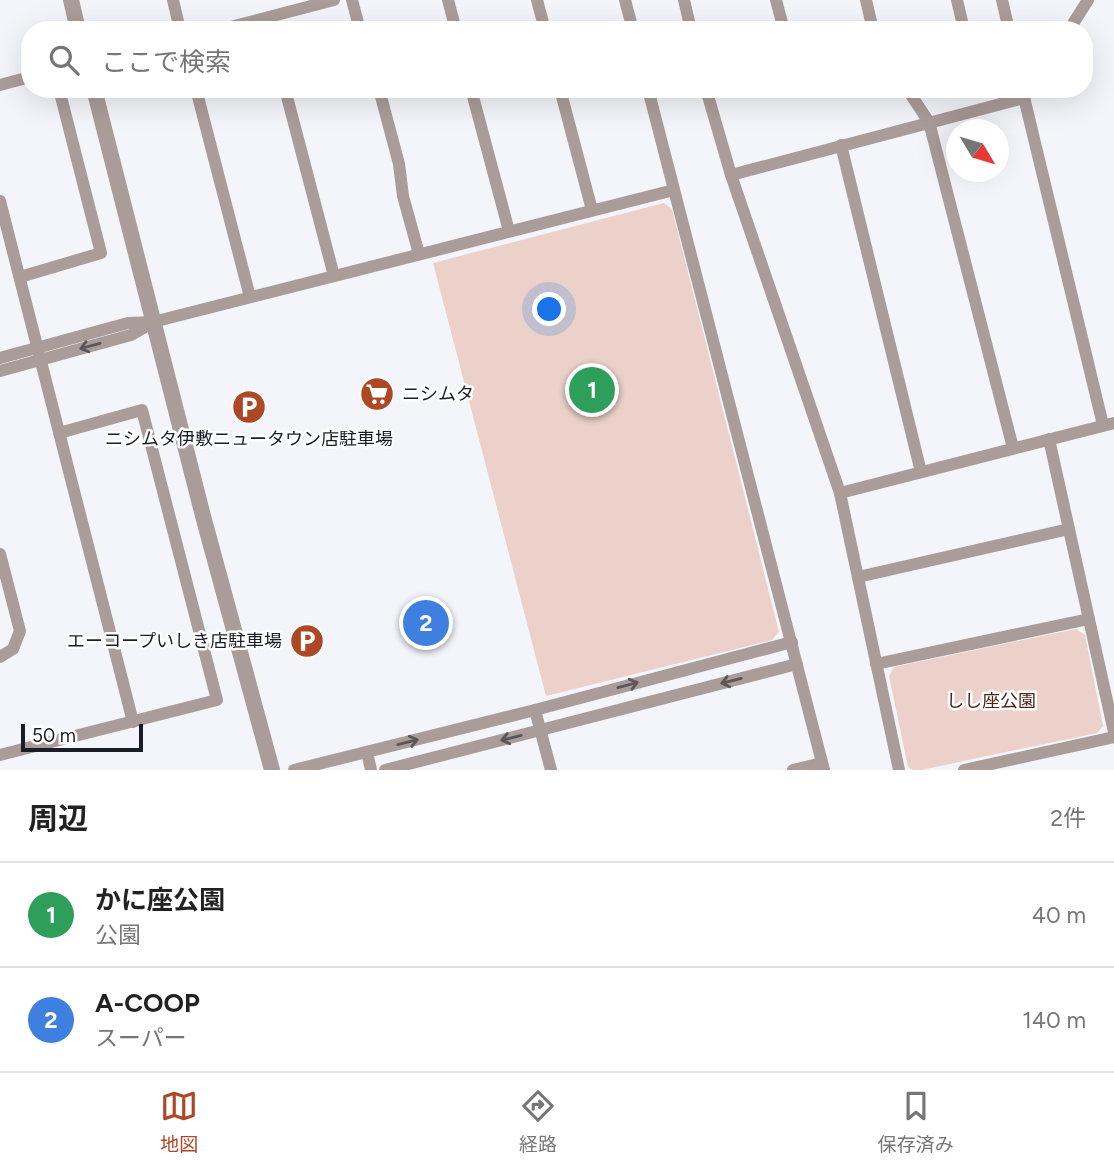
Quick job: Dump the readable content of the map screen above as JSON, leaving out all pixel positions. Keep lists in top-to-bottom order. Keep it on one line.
{"parks":["しし座公園"],"places":{"supermarket":["ニシムタ"],"parking":["ニシムタ伊敷ニュータウン店駐車場","エーコープいしき店駐車場"]},"scale_bar":"50 m","north":"bottom right","page":{"search":"ここで検索","pins":["1","2"],"scale":"50 m","heading":["周辺","2件"],"list":[{"mark":"1","name":"かに座公園","note":"公園","value":"40 m"},{"mark":"2","name":"A-COOP","note":"スーパー","value":"140 m"}],"nav":["地図","経路","保存済み"]}}
